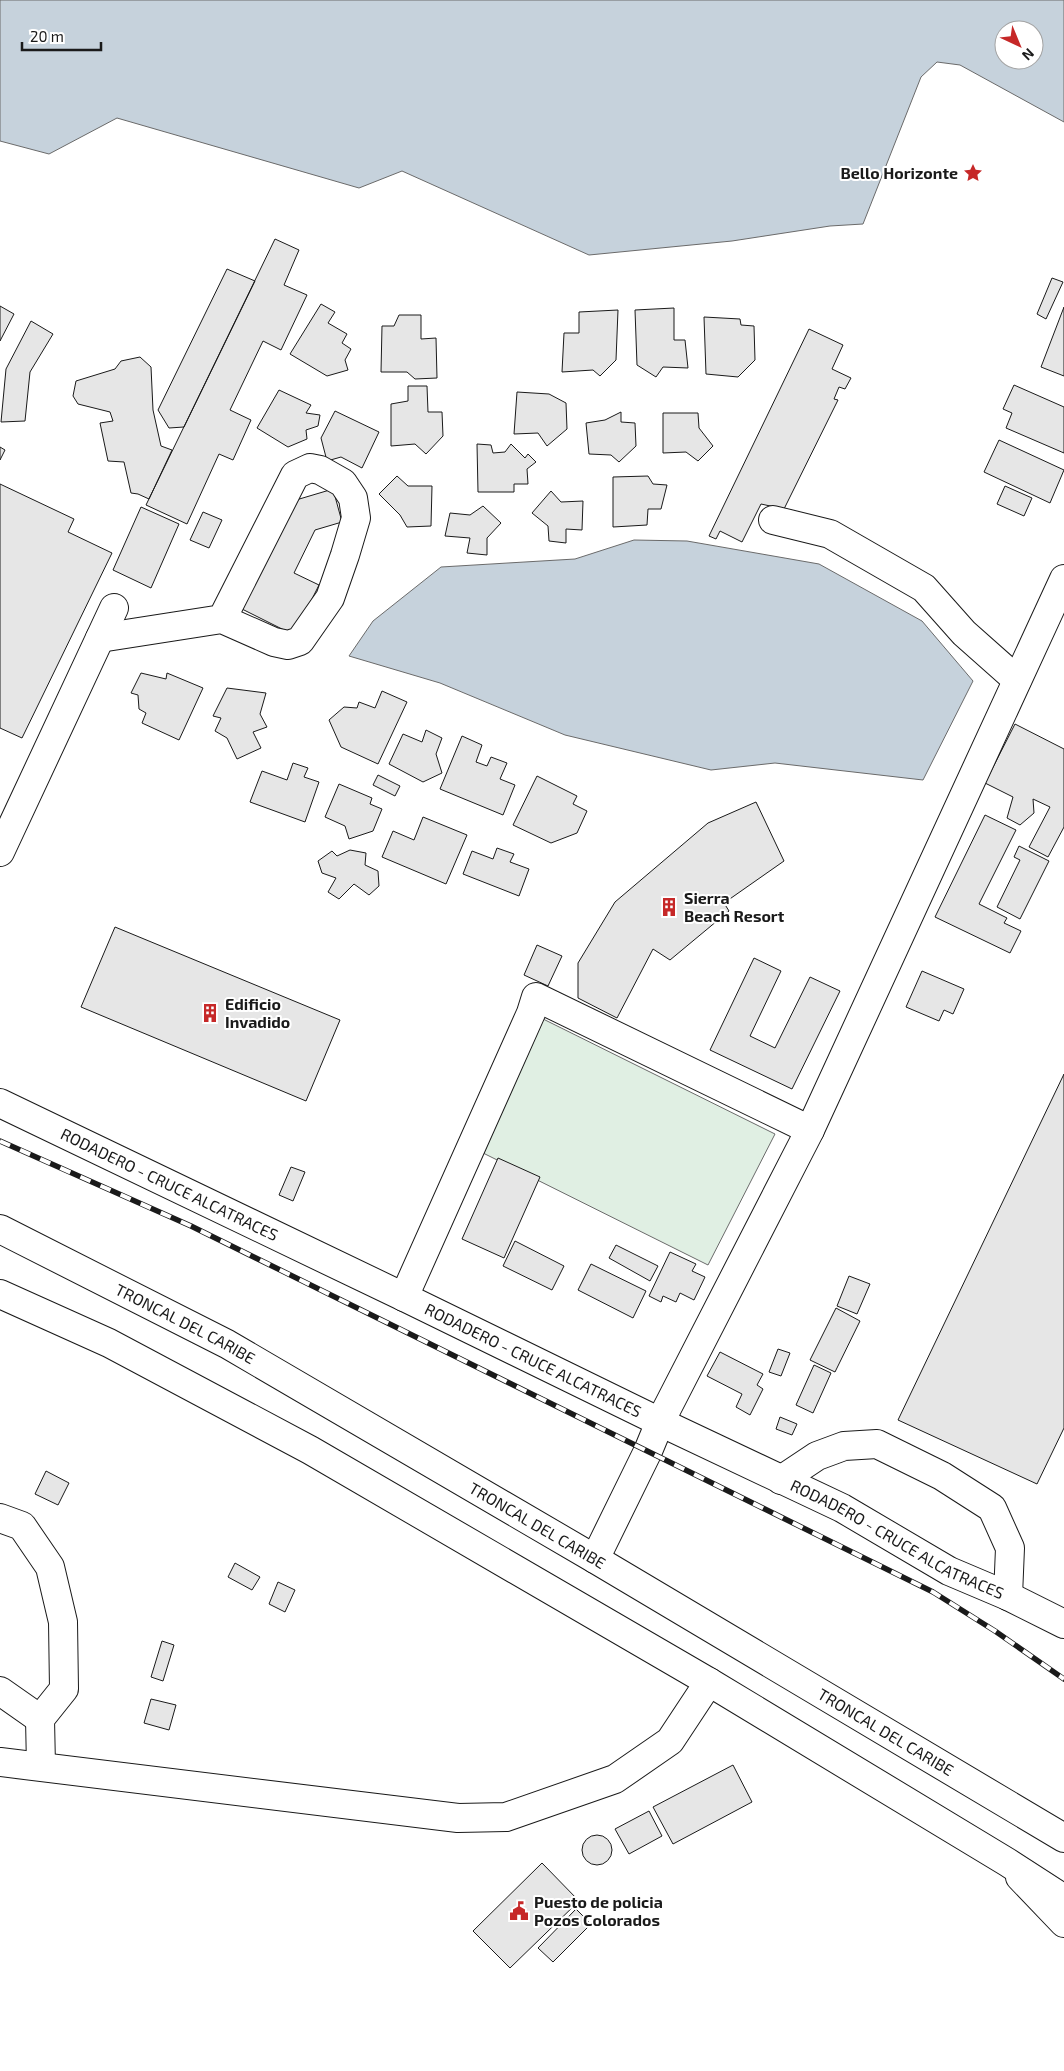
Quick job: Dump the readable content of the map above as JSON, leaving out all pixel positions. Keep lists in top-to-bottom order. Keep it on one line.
{"streets":{"main road":["RODADERO - CRUCE ALCATRACES","TRONCAL DEL CARIBE"]},"places":{"place":["Bello Horizonte"],"building":["Sierra Beach Resort","Edificio Invadido"],"public building":["Puesto de policia Pozos Colorados"]},"scale_bar":"20 m","north":"bottom right"}
